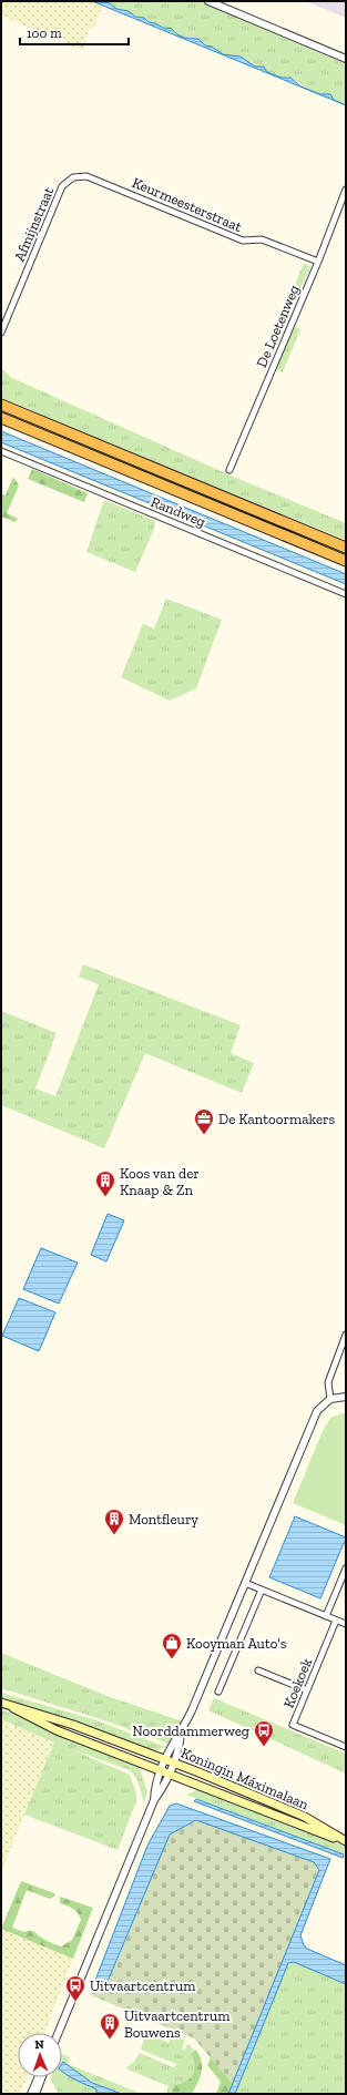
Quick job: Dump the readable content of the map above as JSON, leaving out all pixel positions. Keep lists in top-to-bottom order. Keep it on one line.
{"streets":{"main road":["Koningin Máximalaan"],"street":["Keurmeesterstraat","Afmijnstraat","De Loetenweg","Randweg","Koekoek"]},"crossings":[["Keurmeesterstraat","Afmijnstraat"],["Keurmeesterstraat","De Loetenweg"]],"places":{"office":["De Kantoormakers"],"building":["Koos van der Knaap & Zn","Montfleury","Uitvaartcentrum Bouwens"],"shop":["Kooyman Auto's"],"bus stop":["Noorddammerweg","Uitvaartcentrum"]},"scale_bar":"100 m","north":"top"}
